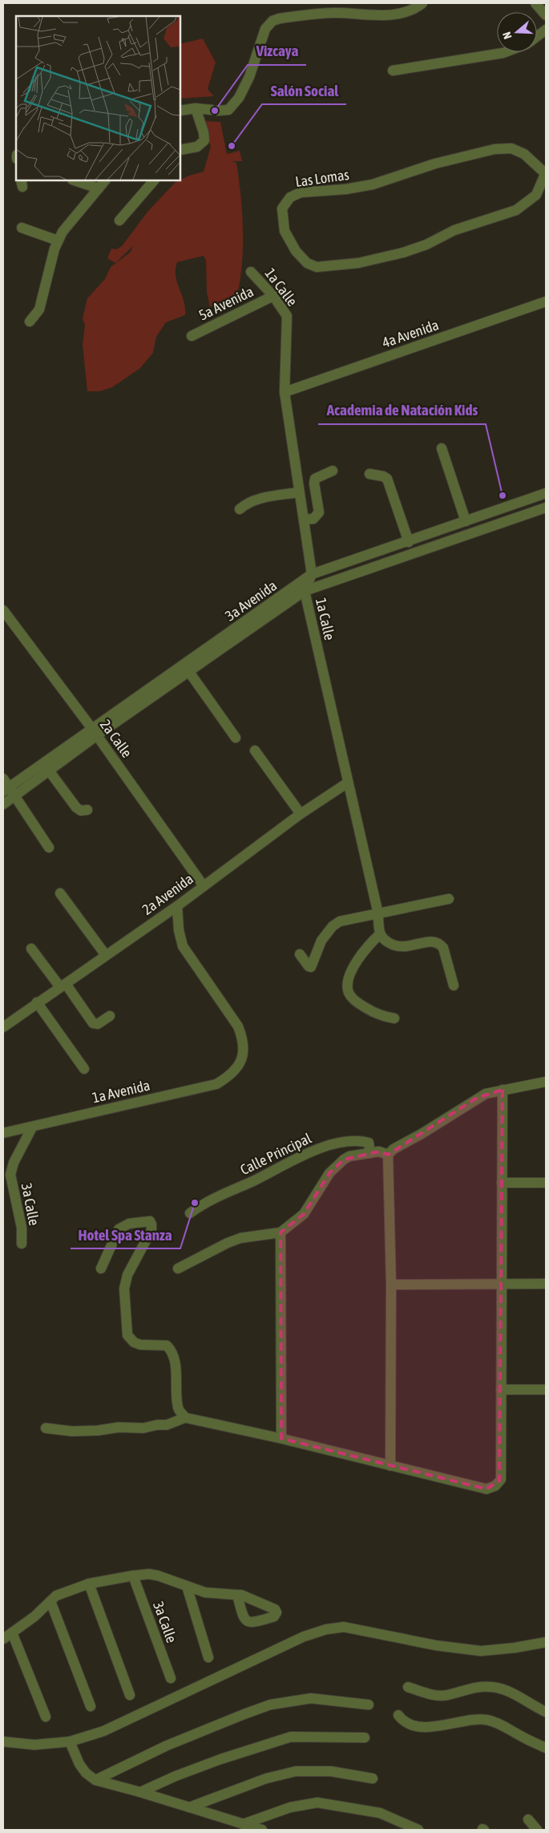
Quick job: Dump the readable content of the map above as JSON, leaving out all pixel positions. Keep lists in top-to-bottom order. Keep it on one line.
{"streets":{"street":["Las Lomas","1a Calle","5a Avenida","4a Avenida","3a Avenida","2a Calle","2a Avenida","1a Avenida","Calle Principal","3a Calle"]},"crossings":[["1a Calle","5a Avenida"],["1a Calle","4a Avenida"],["1a Calle","3a Avenida"],["1a Calle","2a Avenida"],["3a Avenida","2a Calle"],["2a Calle","2a Avenida"],["2a Avenida","1a Avenida"],["1a Avenida","3a Calle"]],"places":["Vizcaya","Salón Social","Academia de Natación Kids","Hotel Spa Stanza"],"north":"left"}
